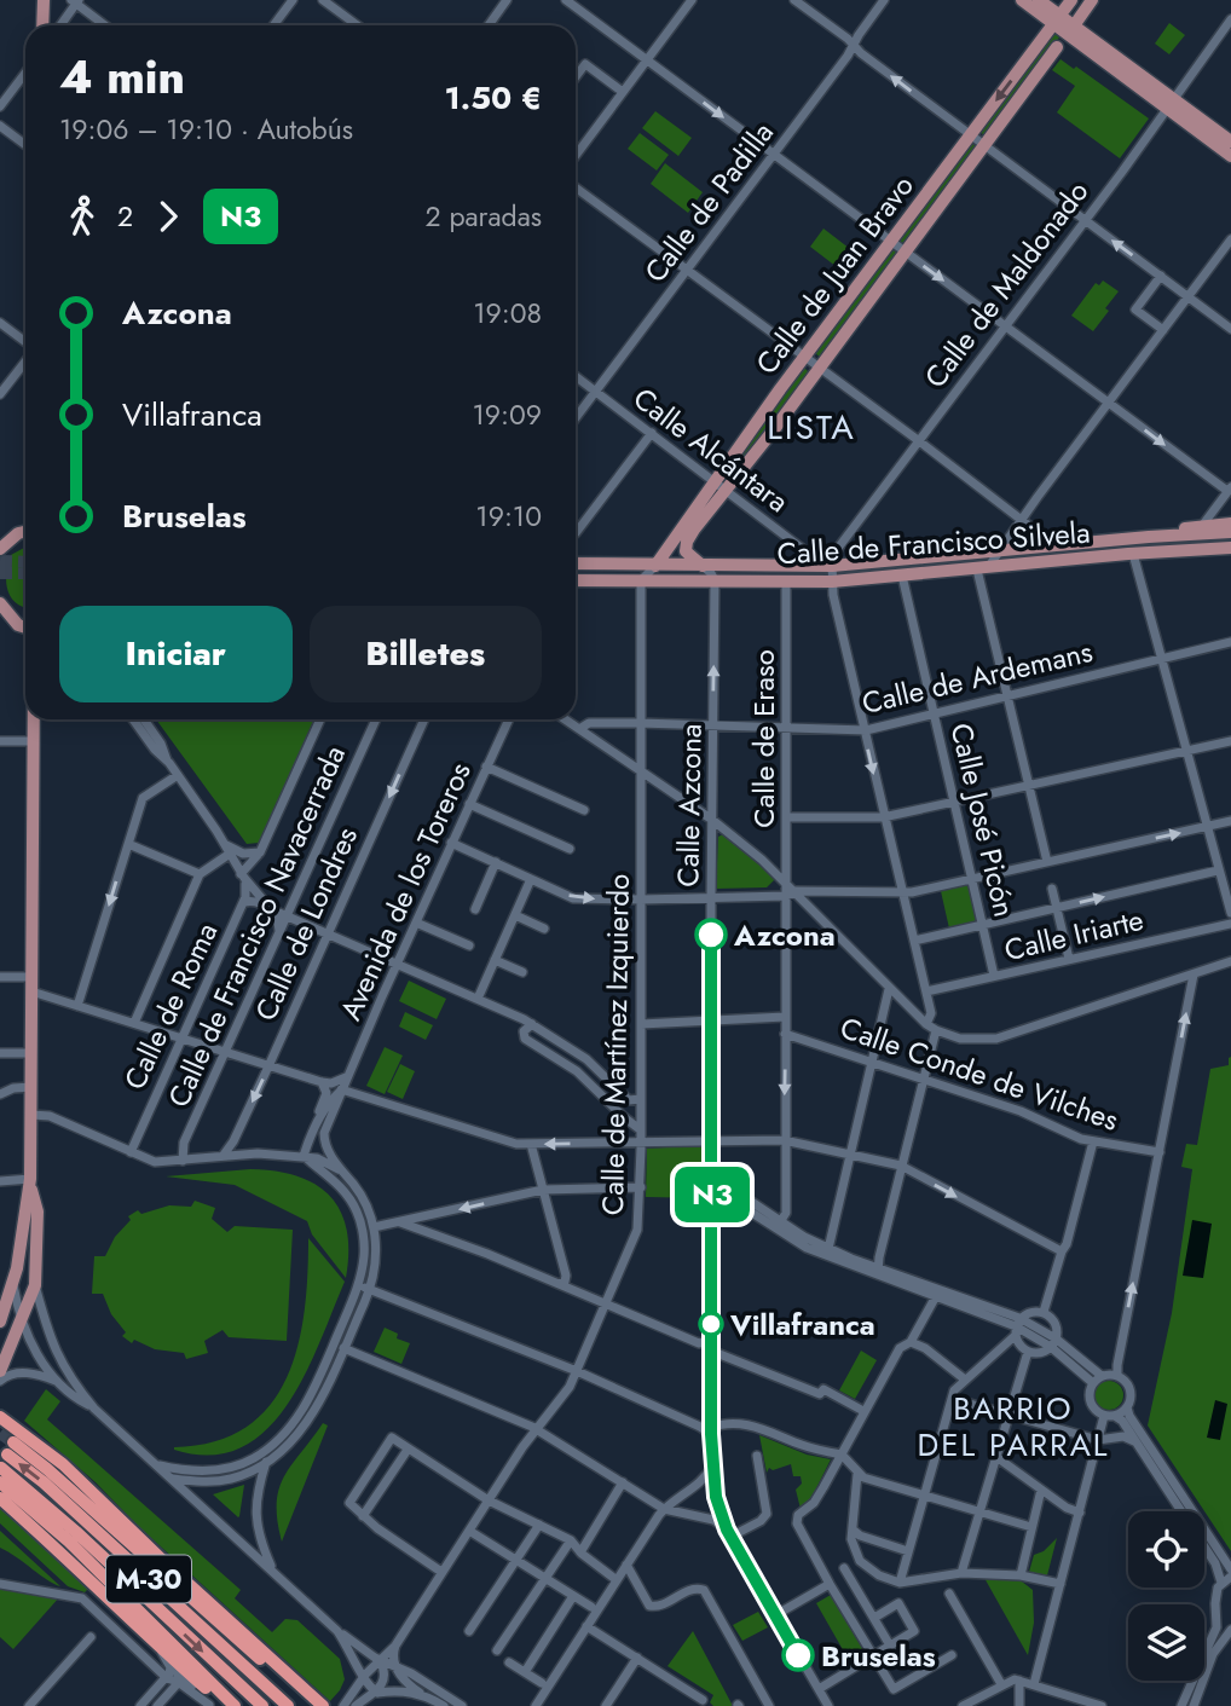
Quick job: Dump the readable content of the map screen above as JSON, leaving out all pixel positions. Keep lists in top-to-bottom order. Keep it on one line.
{"streets":{"highway":["M-30"],"main road":["Calle de Juan Bravo","Calle de Francisco Silvela"],"street":["Calle de Padilla","Calle de Maldonado","Calle Alcántara","Calle de Ardemans","Calle de Eraso","Calle Azcona","Calle José Picón","Avenida de los Toreros","Calle de Londres","Calle de Francisco Navacerrada","Calle Iriarte","Calle de Roma","Calle de Martínez Izquierdo","Calle Conde de Vilches"]},"crossings":[["Calle de Padilla","Calle Alcántara"],["Calle de Juan Bravo","Calle Alcántara"],["Calle de Juan Bravo","Calle de Francisco Silvela"],["Calle de Juan Bravo","Calle de Martínez Izquierdo"],["Calle de Maldonado","Calle Alcántara"],["Calle de Maldonado","Calle de Francisco Silvela"],["Calle de Maldonado","Calle de Ardemans"],["Calle de Maldonado","Calle Iriarte"],["Calle Alcántara","Calle de Francisco Silvela"],["Calle de Francisco Silvela","Calle de Eraso"],["Calle de Francisco Silvela","Calle Azcona"],["Calle de Francisco Silvela","Calle José Picón"],["Calle de Francisco Silvela","Calle de Martínez Izquierdo"],["Calle de Ardemans","Calle de Eraso"],["Calle de Ardemans","Calle Azcona"],["Calle de Ardemans","Calle José Picón"],["Calle de Ardemans","Calle de Martínez Izquierdo"],["Calle de Eraso","Calle Conde de Vilches"],["Calle José Picón","Calle Iriarte"]],"one_way":["Calle de Londres"],"districts":["LISTA","BARRIO DEL PARRAL"],"places":["Azcona","Villafranca","Bruselas"],"lines":["bus line N3"],"page":{"on_map":"N3","heading":["4 min","19:06 – 19:10 · Autobús","1.50 €"],"legs":["2","N3","2 paradas"],"list":[{"name":"Azcona","value":"19:08"},{"name":"Villafranca","value":"19:09"},{"name":"Bruselas","value":"19:10"}],"buttons":["Iniciar","Billetes"]}}
